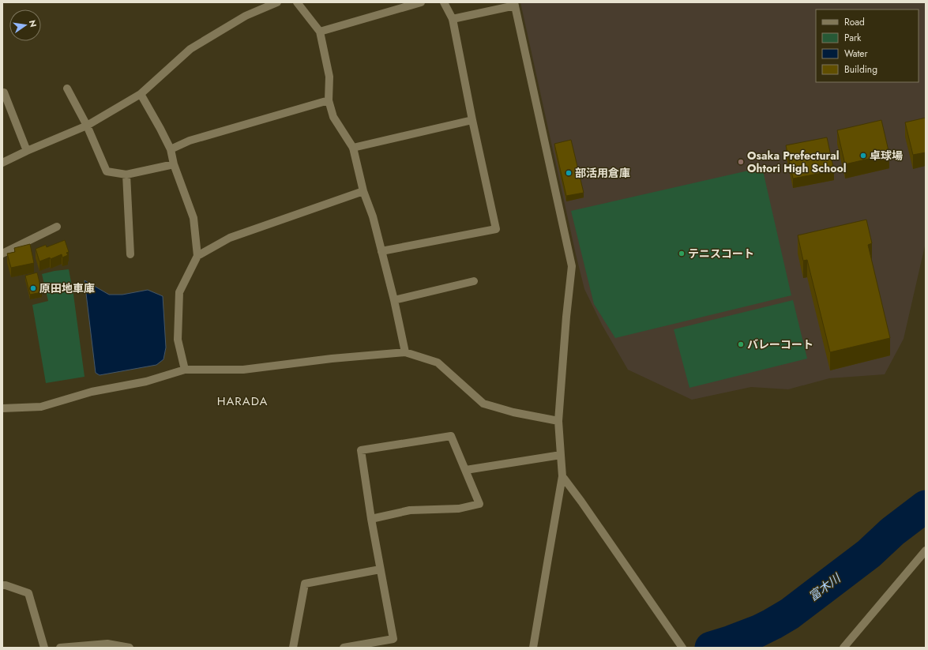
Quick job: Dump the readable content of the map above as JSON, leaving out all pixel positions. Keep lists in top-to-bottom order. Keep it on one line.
{"districts":["HARADA"],"water":["富木川"],"places":["卓球場","Osaka Prefectural Ohtori High School","部活用倉庫","テニスコート","原田地車庫","バレーコート"],"legend":["Road","Park","Water","Building"],"north":"right"}
